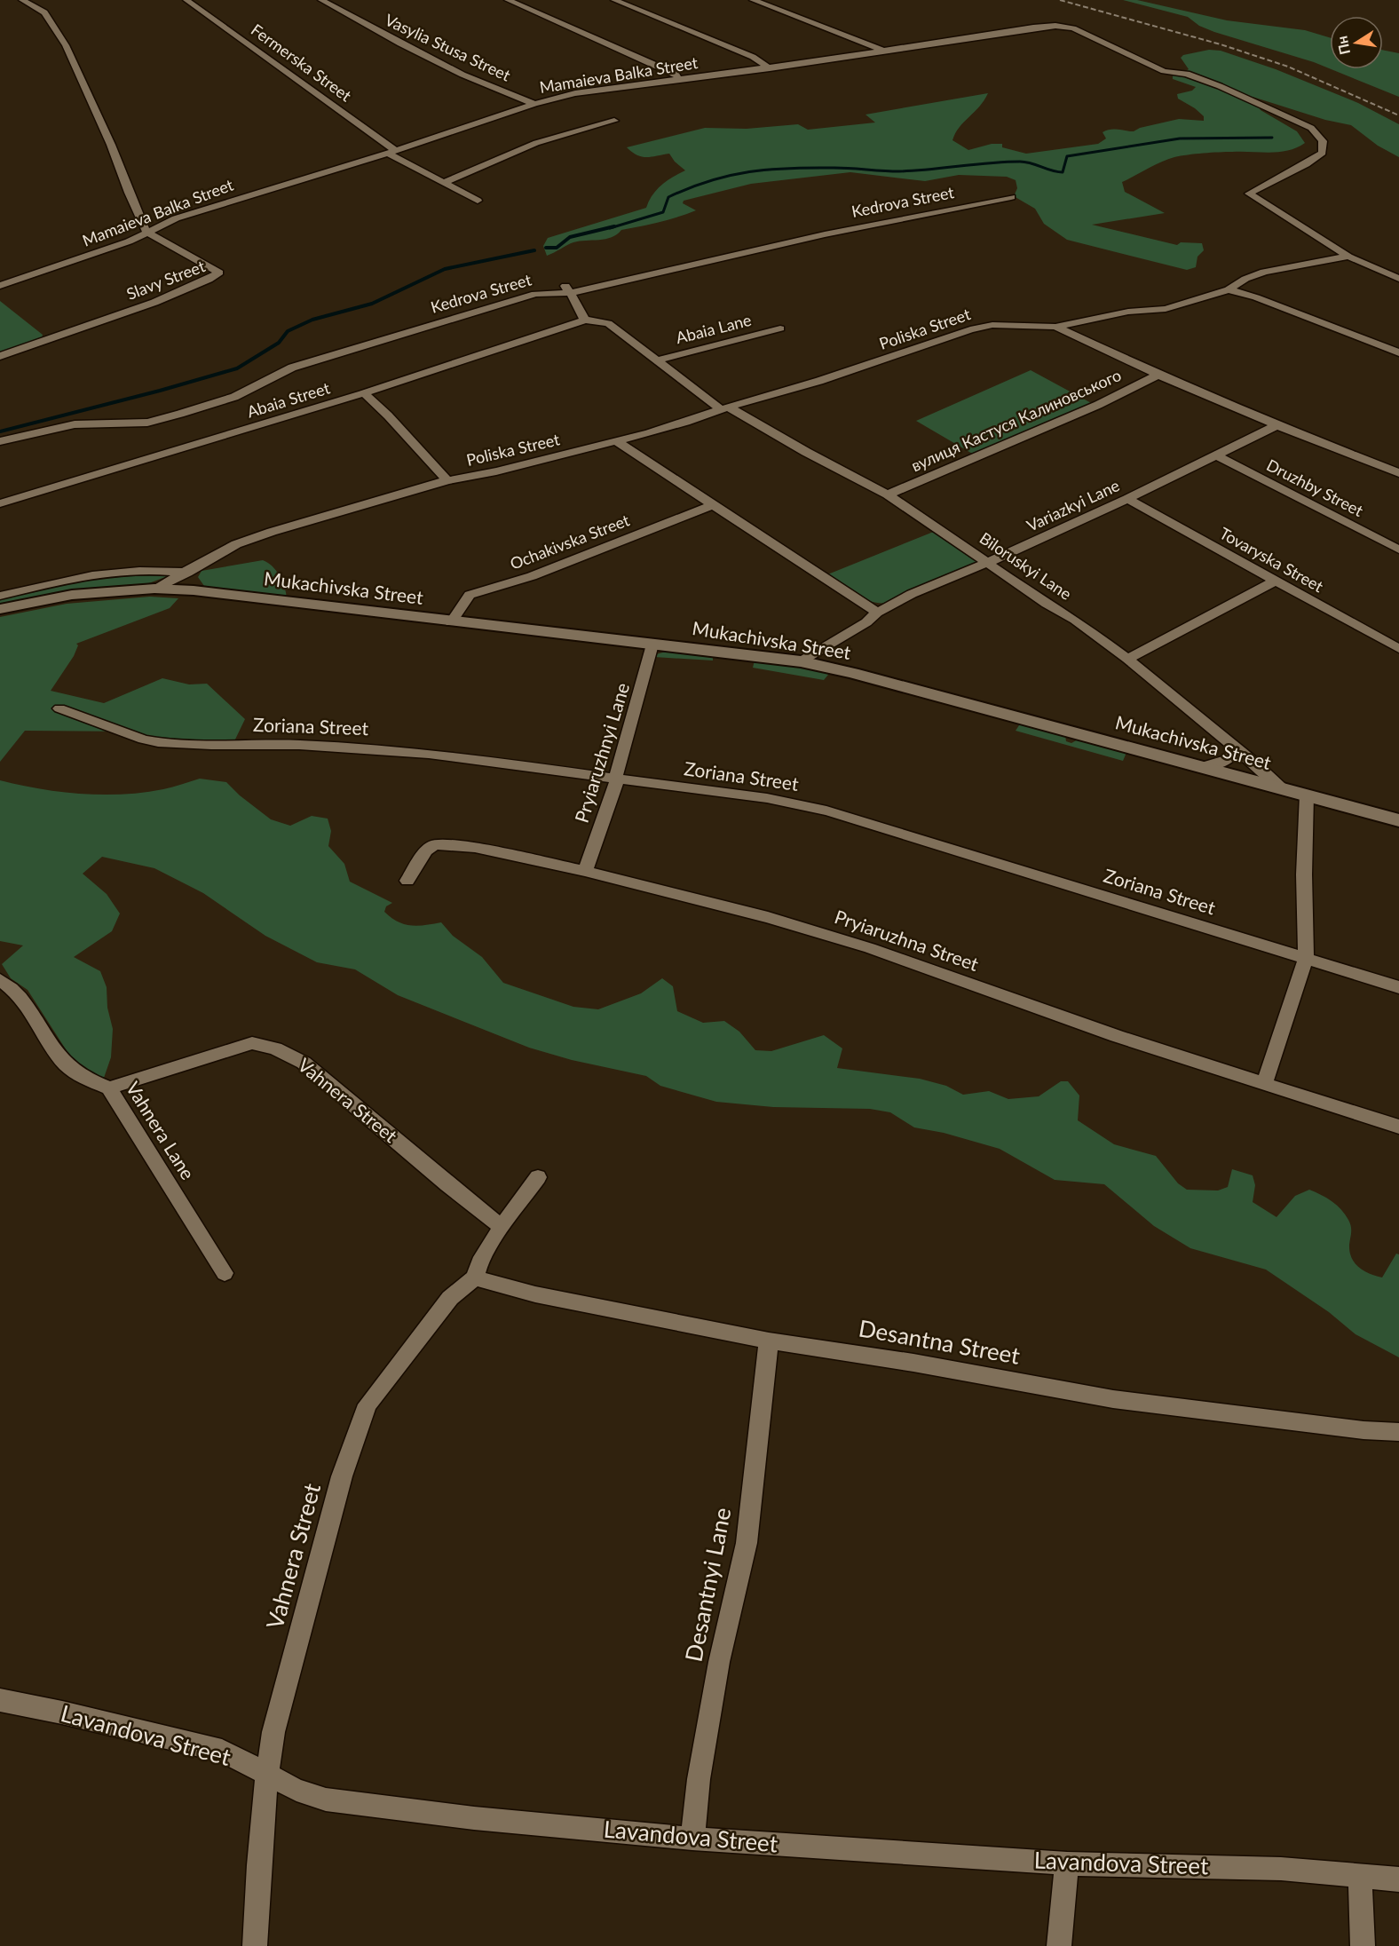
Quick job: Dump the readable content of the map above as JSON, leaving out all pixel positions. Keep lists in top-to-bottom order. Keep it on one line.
{"streets":{"street":["Vasylia Stusa Street","Fermerska Street","Mamaieva Balka Street","Kedrova Street","Slavy Street","Abaia Lane","Poliska Street","Abaia Street","вулиця Кастуся Калиновського","Druzhby Street","Variazkyi Lane","Ochakivska Street","Tovaryska Street","Biloruskyi Lane","Mukachivska Street","Zoriana Street","Pryiaruzhnyi Lane","Pryiaruzhna Street","Vahnera Street","Vahnera Lane","Desantna Street","Desantnyi Lane","Lavandova Street"]},"crossings":[["Vasylia Stusa Street","Mamaieva Balka Street"],["Fermerska Street","Mamaieva Balka Street"],["Mamaieva Balka Street","Slavy Street"],["Abaia Lane","Biloruskyi Lane"],["Poliska Street","Abaia Street"],["Poliska Street","вулиця Кастуся Калиновського"],["Poliska Street","Variazkyi Lane"],["Poliska Street","Biloruskyi Lane"],["Poliska Street","Mukachivska Street"],["Abaia Street","Biloruskyi Lane"],["вулиця Кастуся Калиновського","Biloruskyi Lane"],["Druzhby Street","Variazkyi Lane"],["Variazkyi Lane","Tovaryska Street"],["Variazkyi Lane","Biloruskyi Lane"],["Variazkyi Lane","Mukachivska Street"],["Ochakivska Street","Mukachivska Street"],["Biloruskyi Lane","Mukachivska Street"],["Mukachivska Street","Pryiaruzhnyi Lane"],["Zoriana Street","Pryiaruzhnyi Lane"],["Pryiaruzhnyi Lane","Pryiaruzhna Street"],["Vahnera Street","Vahnera Lane"],["Vahnera Street","Desantna Street"],["Vahnera Street","Lavandova Street"],["Desantna Street","Desantnyi Lane"],["Desantnyi Lane","Lavandova Street"]],"north":"left"}
